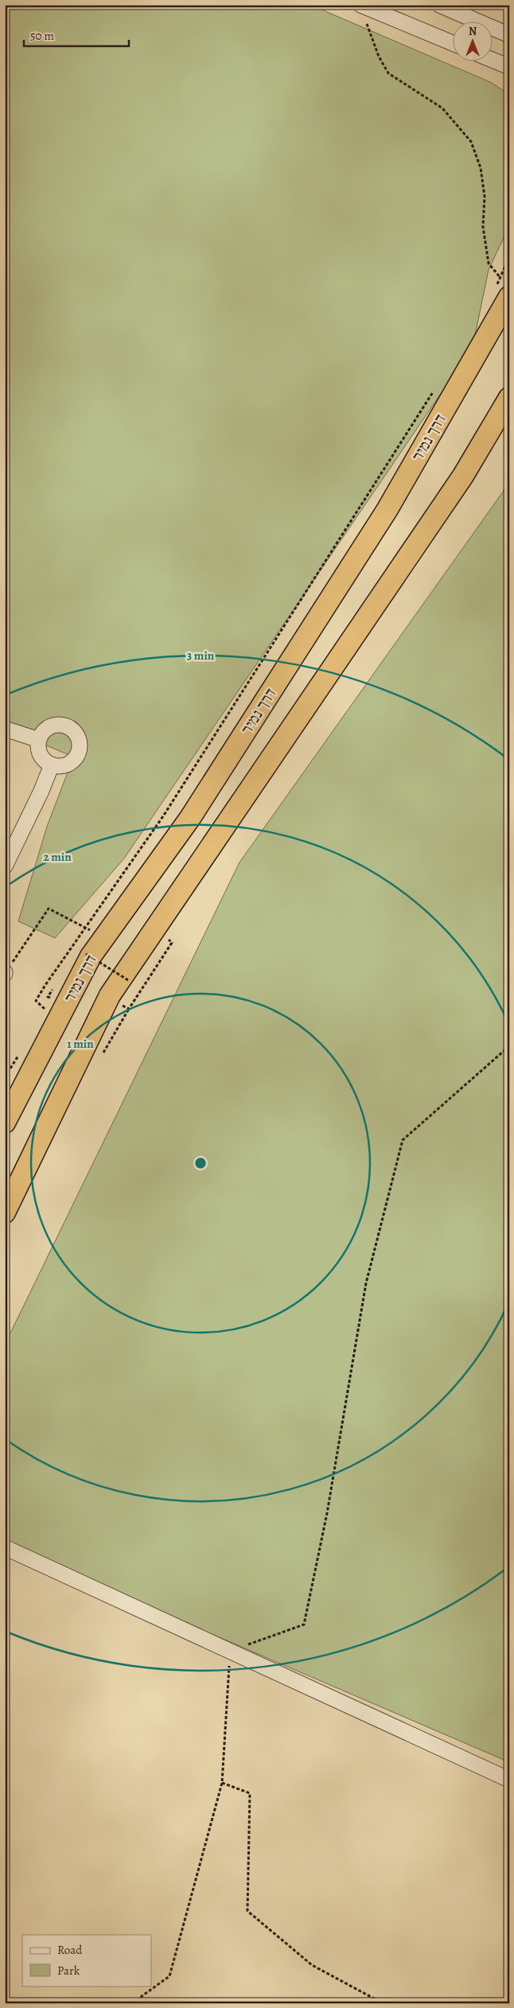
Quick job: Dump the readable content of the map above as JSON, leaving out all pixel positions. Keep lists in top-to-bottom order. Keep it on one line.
{"streets":{"highway":["דרך נמיר"]},"legend":["Road","Park"],"scale_bar":"50 m","north":"top","rings":["3 min","2 min","1 min"]}
